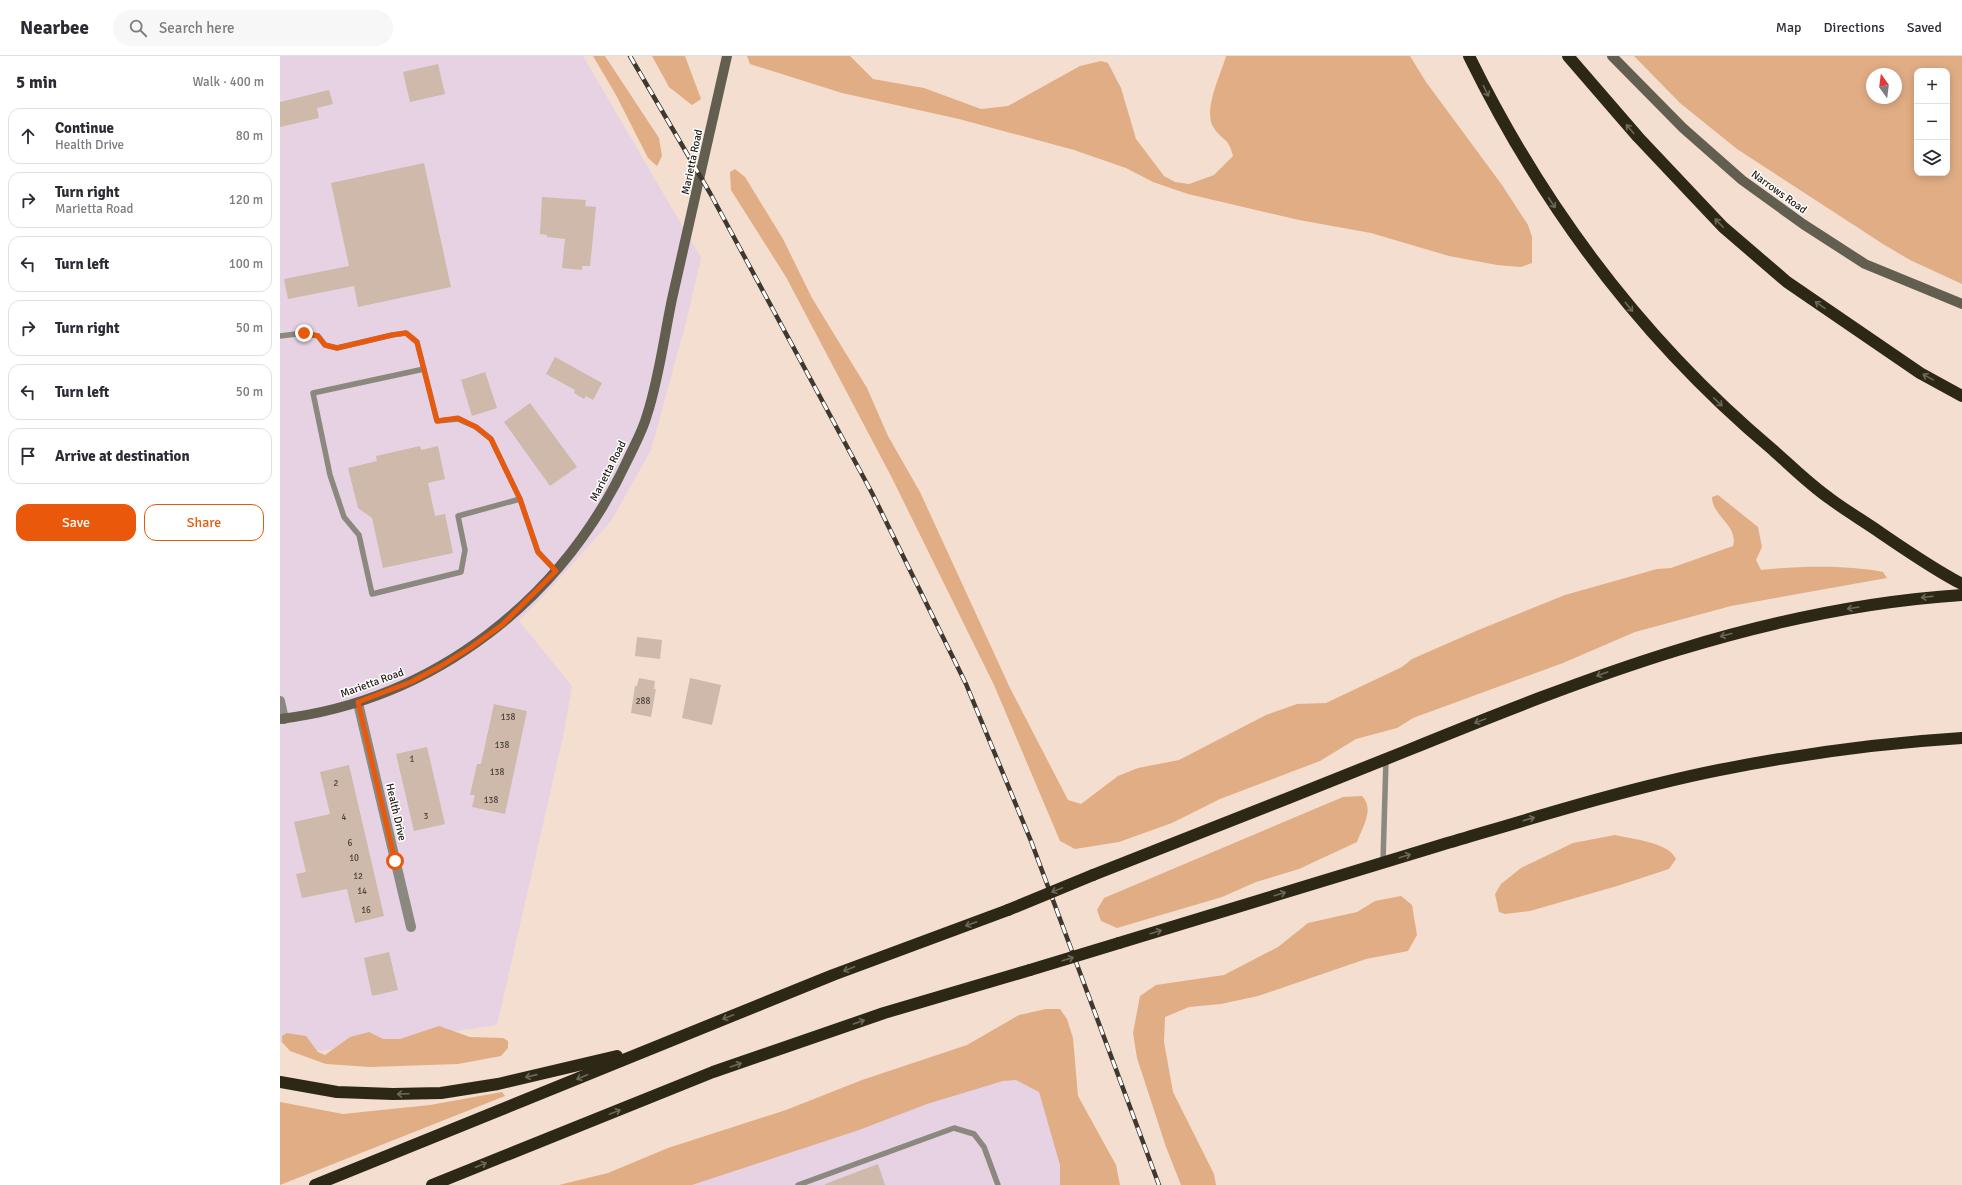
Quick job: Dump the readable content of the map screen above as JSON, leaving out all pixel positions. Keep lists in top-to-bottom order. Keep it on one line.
{"streets":{"street":["Marietta Road","Narrows Road","Health Drive"]},"crossings":[["Marietta Road","Health Drive"]],"house_numbers":["288","138","138","1","138","2","138","3","4","6","10","12","14","16"],"north":"top","page":{"header":"Nearbee","search":"Search here","nav":["Map","Directions","Saved"],"heading":["5 min","Walk · 400 m"],"map_buttons":["+","−"],"list":[["Continue","Health Drive","80 m"],["Turn right","Marietta Road","120 m"],["Turn left","100 m"],["Turn right","50 m"],["Turn left","50 m"],"Arrive at destination"],"buttons":["Save","Share"]}}
